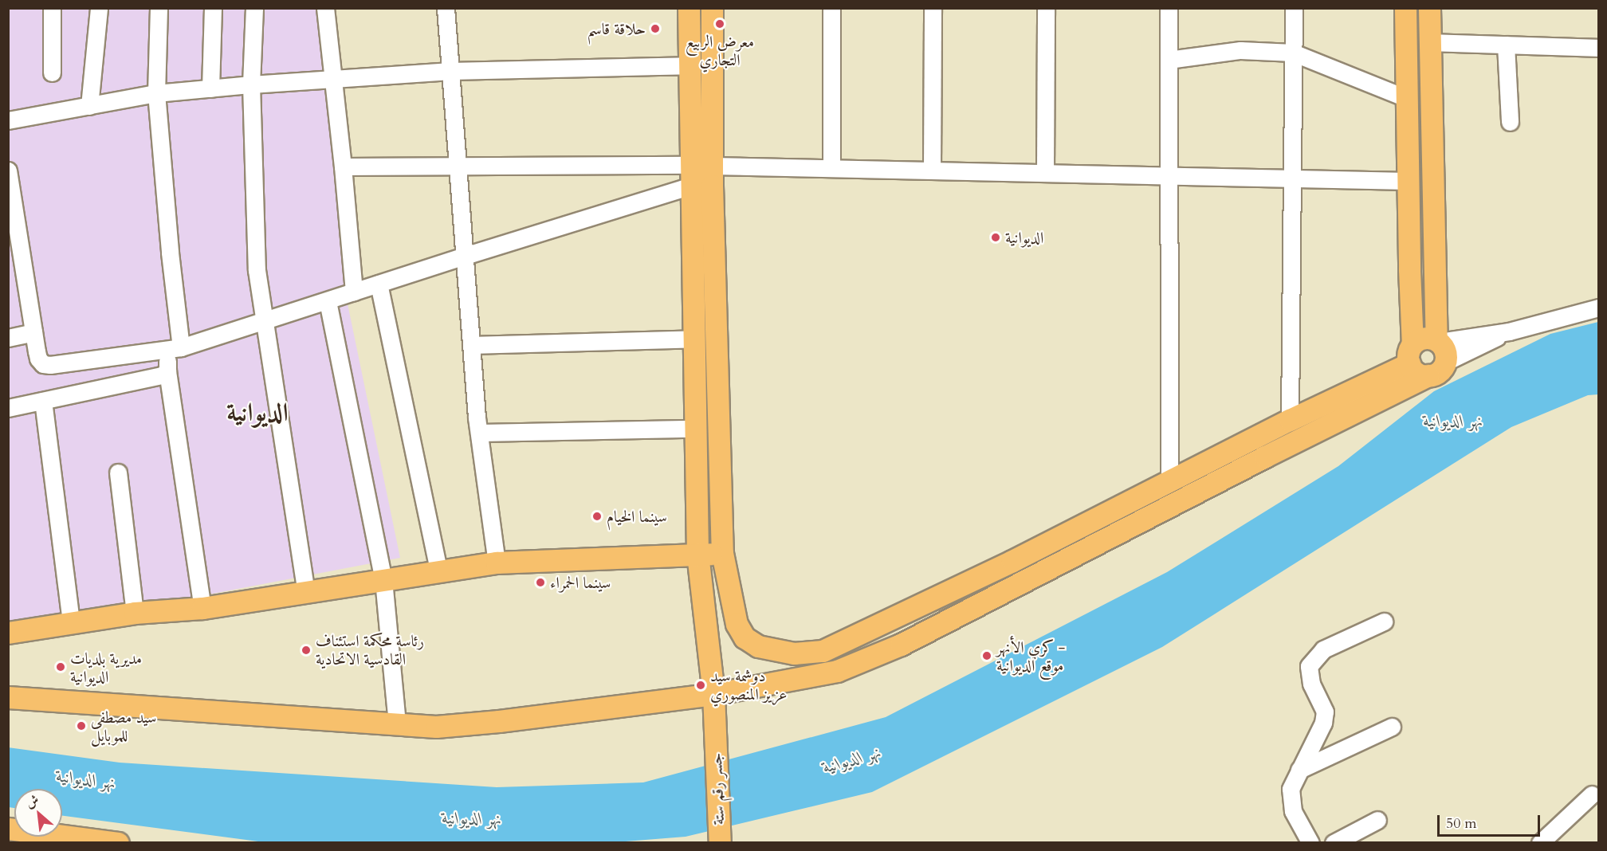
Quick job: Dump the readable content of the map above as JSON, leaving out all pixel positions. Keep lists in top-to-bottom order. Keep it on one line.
{"streets":{"main road":["جسر رقم ستة"]},"districts":["الديوانية"],"water":["نهر الديوانية"],"places":["معرض الربيع التجاري","حلاقة قاسم","الديوانية","سينما الخيام","سينما الحمراء","رئاسة محكمة استئناف القادسية الاتحادية","كري الأنهر - موقع الديوانية","مديرية بلديات الديوانية","دوشمة سيد عزيز المنصوري","سيد مصطفى للموبايل"],"scale_bar":"50 m","north":"top left"}
